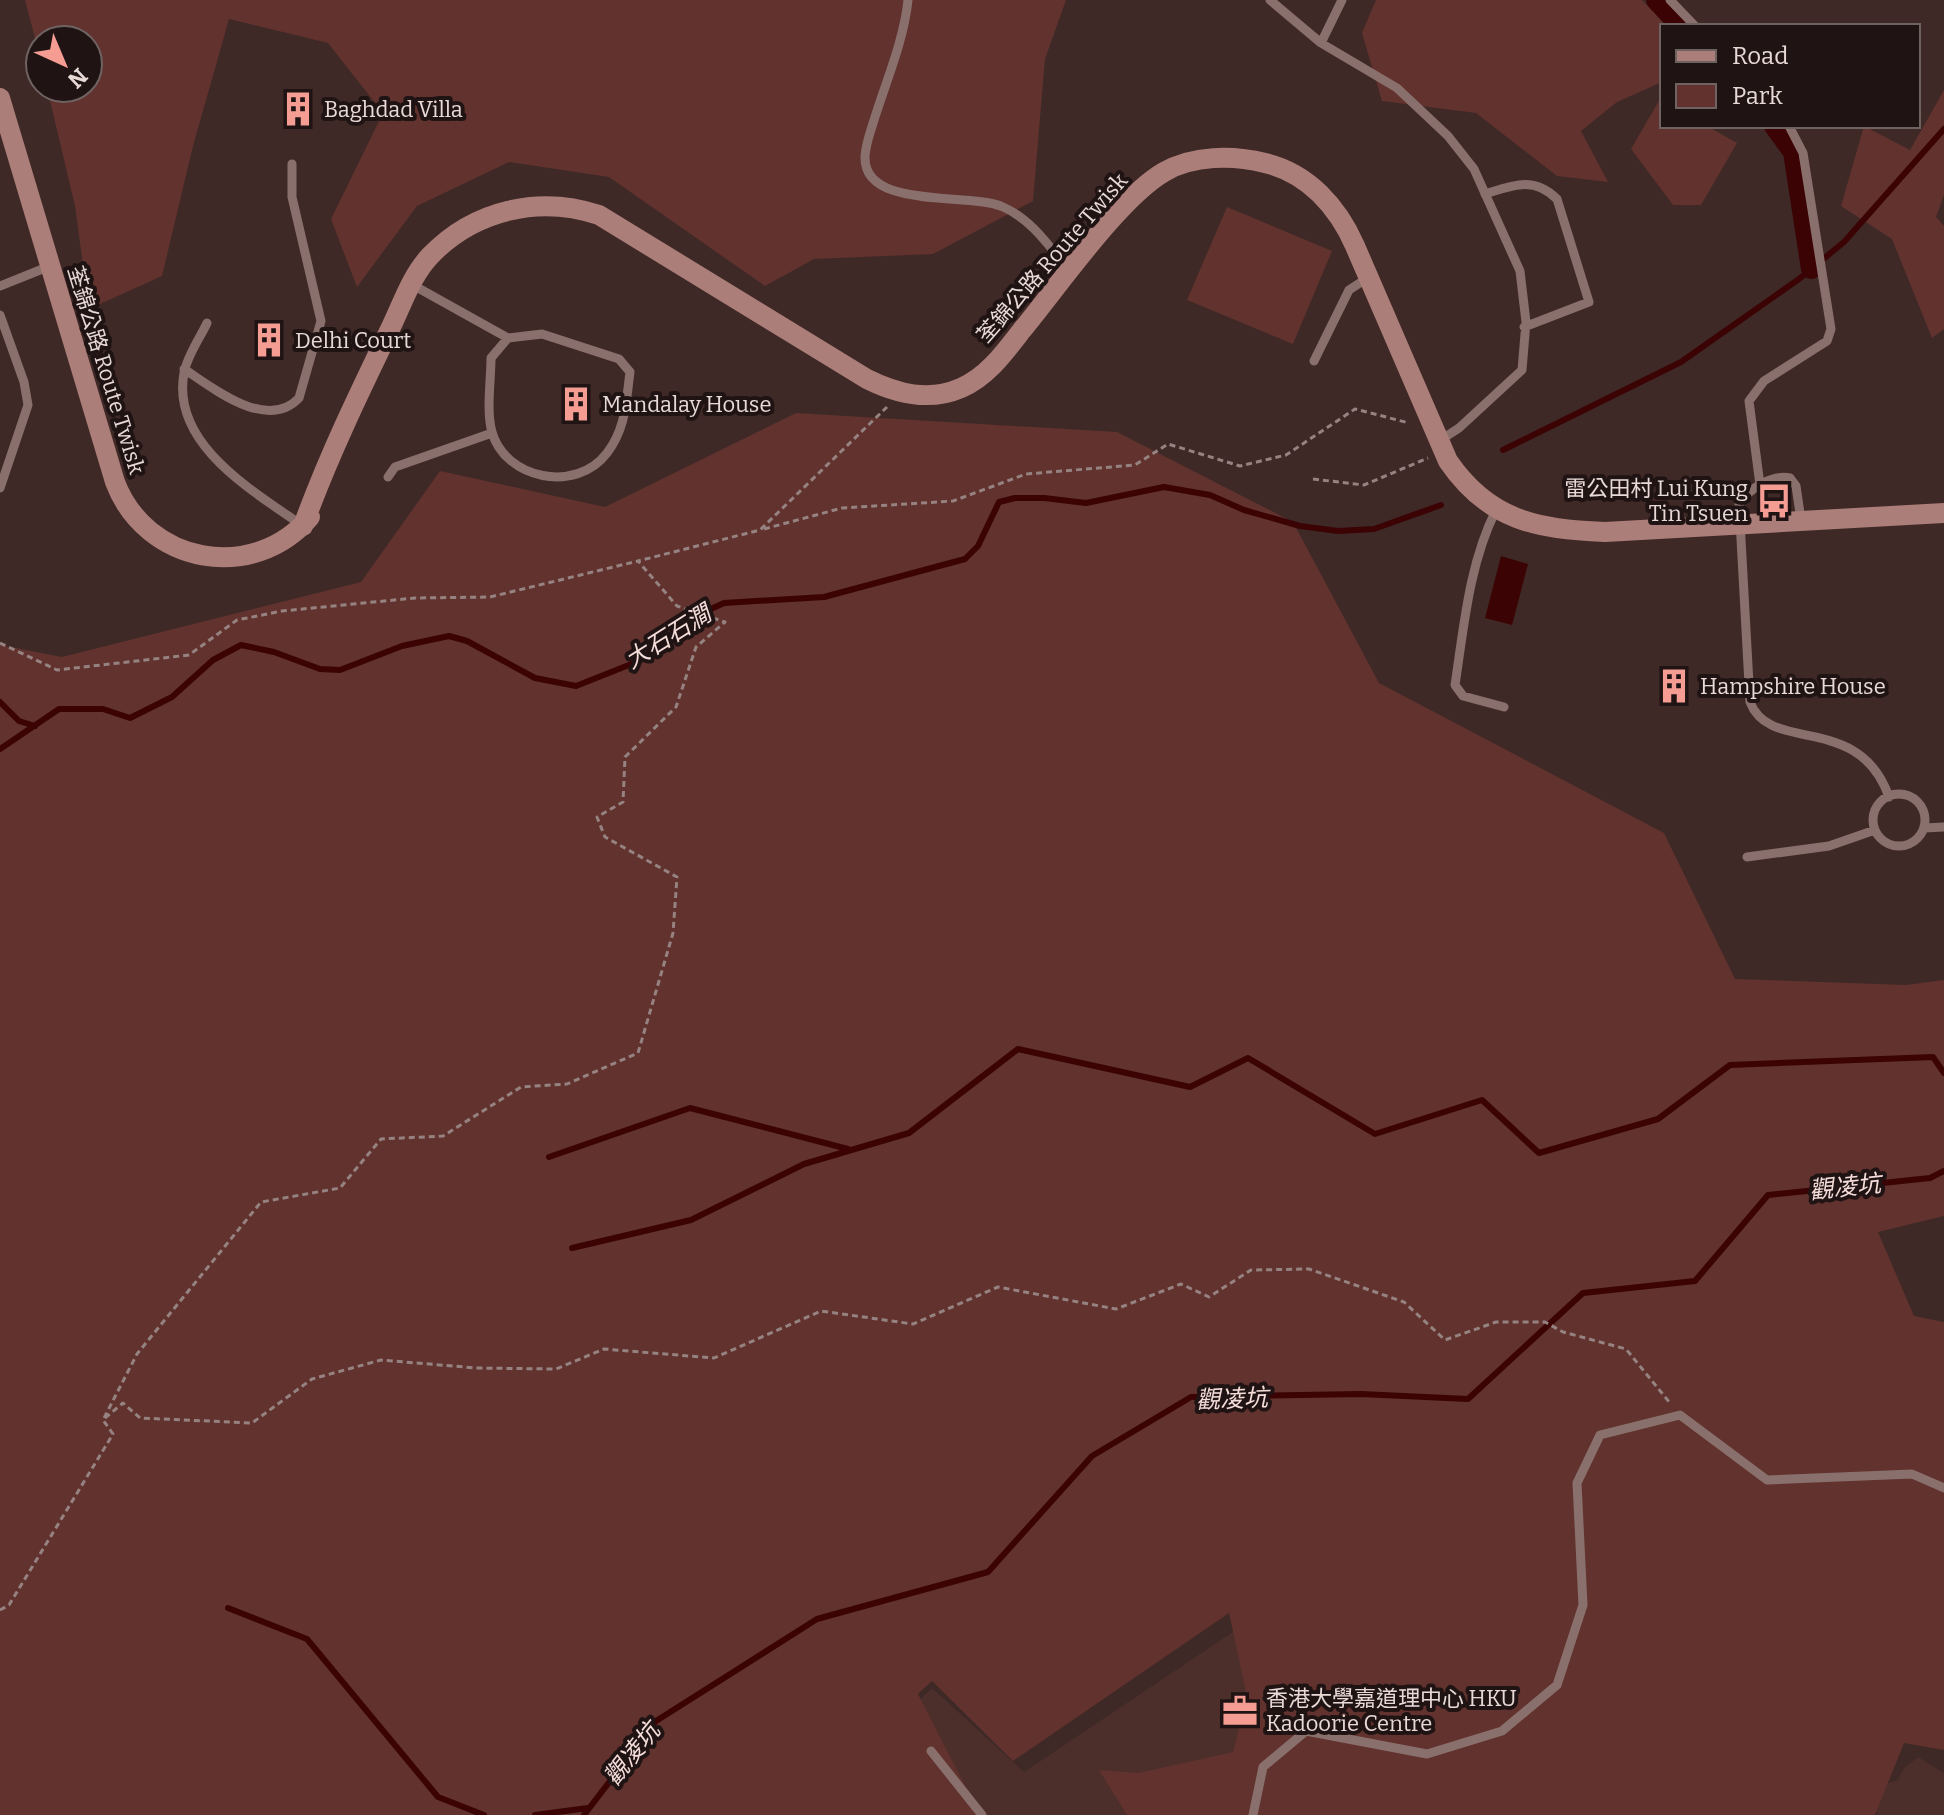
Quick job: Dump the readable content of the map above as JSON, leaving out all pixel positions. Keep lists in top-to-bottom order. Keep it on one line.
{"streets":{"main road":["荃錦公路 Route Twisk"]},"water":["大石石澗","觀凌坑"],"places":{"building":["Baghdad Villa","Delhi Court","Mandalay House","Hampshire House"],"bus stop":["雷公田村 Lui Kung Tin Tsuen"],"office":["香港大學嘉道理中心 HKU Kadoorie Centre"]},"legend":["Road","Park"],"north":"bottom right"}
